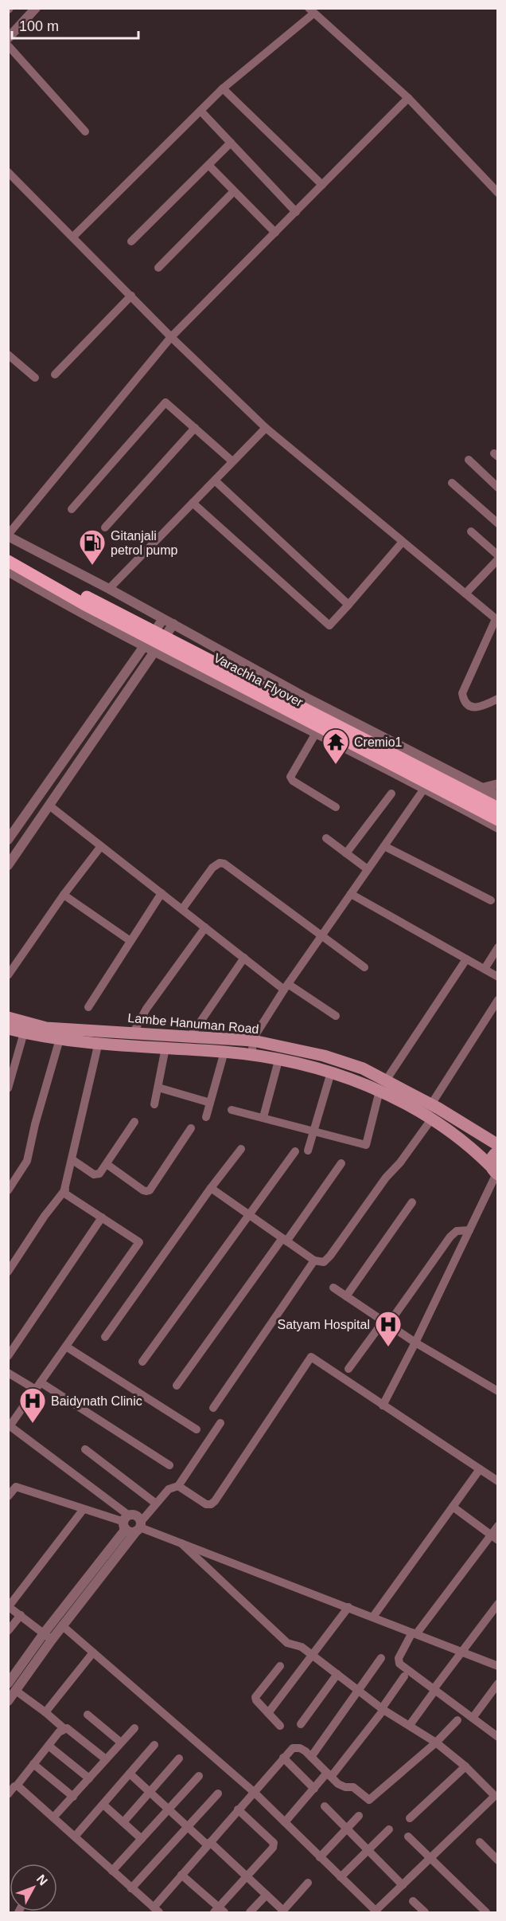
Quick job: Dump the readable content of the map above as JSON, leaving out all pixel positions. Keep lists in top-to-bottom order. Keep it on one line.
{"streets":{"main road":["Varachha Flyover","Lambe Hanuman Road"]},"places":{"fuel station":["Gitanjali petrol pump"],"temple":["Cremio1"],"hospital":["Satyam Hospital","Baidynath Clinic"]},"scale_bar":"100 m","north":"top right"}
